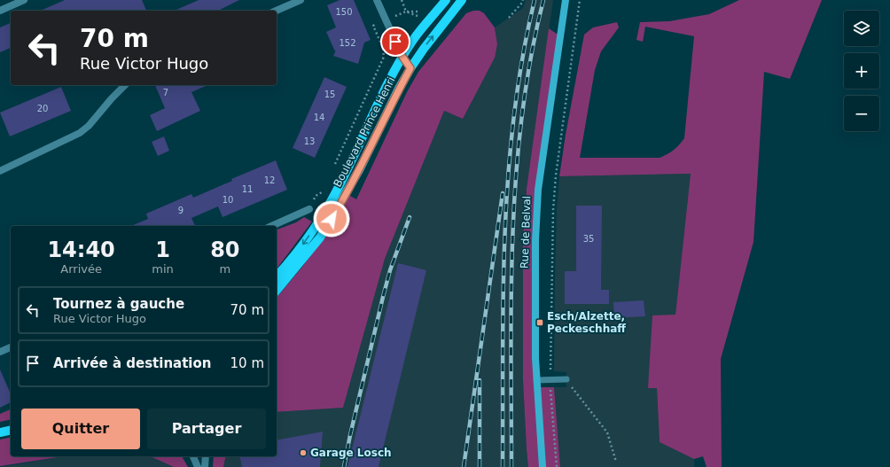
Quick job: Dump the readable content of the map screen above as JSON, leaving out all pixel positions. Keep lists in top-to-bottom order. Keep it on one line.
{"streets":{"main road":["Boulevard Prince Henri","Rue de Belval"]},"places":{"transit":["Esch/Alzette, Peckeschhaff"],"other":["Garage Losch"]},"house_numbers":["150","152","7","15","20","14","13","12","11","10","9","35"],"page":{"map_buttons":["+","−"],"turn":["70 m","Rue Victor Hugo"],"eta":["14:40","Arrivée","1","min","80","m"],"list":[{"name":"Tournez à gauche","note":"Rue Victor Hugo","value":"70 m"},{"name":"Arrivée à destination","value":"10 m"}],"buttons":["Quitter","Partager"]}}
